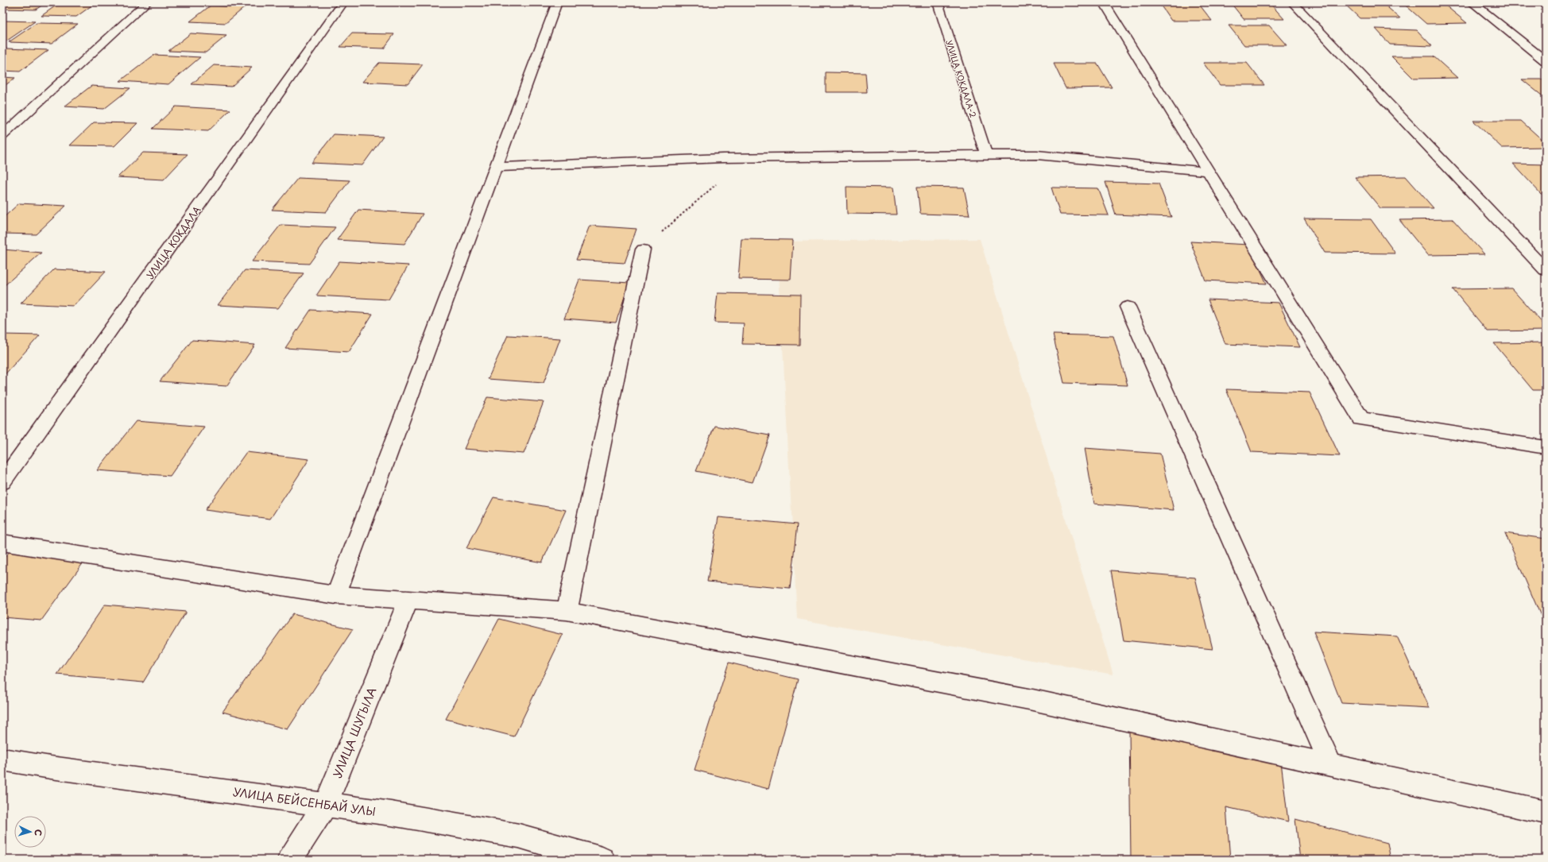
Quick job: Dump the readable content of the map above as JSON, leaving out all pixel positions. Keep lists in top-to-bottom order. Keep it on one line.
{"streets":{"street":["УЛИЦА КОКДАЛА-2","УЛИЦА КОКДАЛА","УЛИЦА ШУГЫЛА","УЛИЦА БЕЙСЕНБАЙ УЛЫ"]},"crossings":[["УЛИЦА ШУГЫЛА","УЛИЦА БЕЙСЕНБАЙ УЛЫ"]],"north":"right"}
